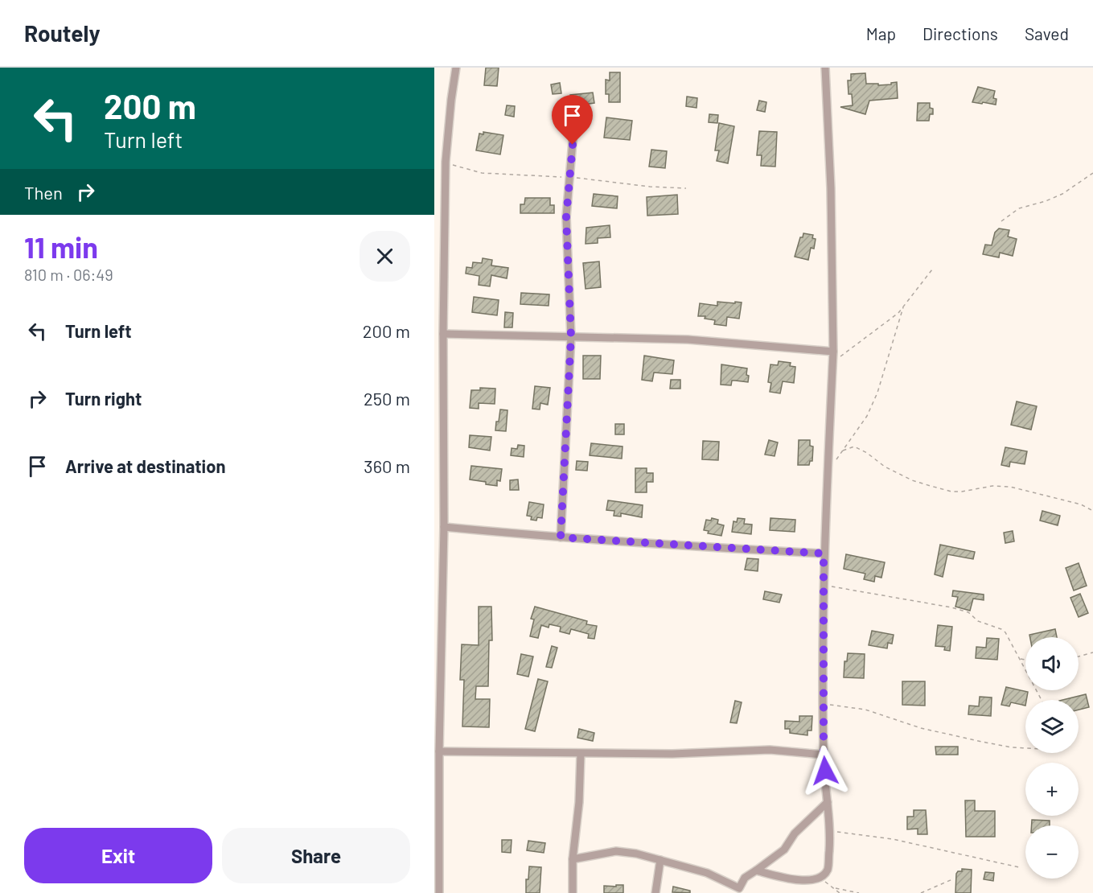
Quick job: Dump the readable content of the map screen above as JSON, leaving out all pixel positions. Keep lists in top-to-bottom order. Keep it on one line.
{"page":{"header":"Routely","nav":["Map","Directions","Saved"],"turn":["200 m","Turn left"],"then":"Then","heading":["11 min","810 m · 06:49"],"list":[{"name":"Turn left","value":"200 m"},{"name":"Turn right","value":"250 m"},{"name":"Arrive at destination","value":"360 m"}],"map_buttons":["+","−"],"buttons":["Exit","Share"]}}
